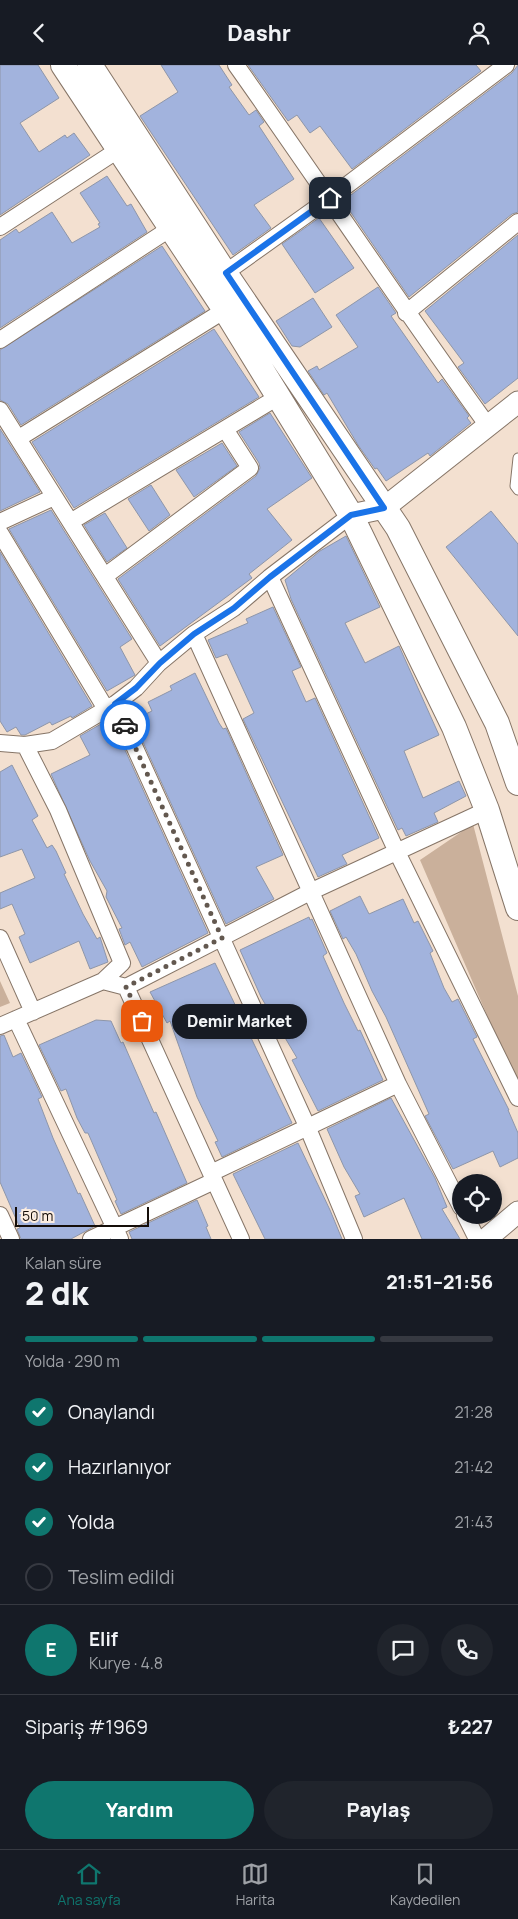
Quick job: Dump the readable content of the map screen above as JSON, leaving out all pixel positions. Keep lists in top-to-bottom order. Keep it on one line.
{"places":["Demir Market"],"scale_bar":"50 m","page":{"header":"Dashr","bubble":"Demir Market","scale":"50 m","heading":["2 dk","Kalan süre","21:51–21:56"],"panel":["Elif","Kurye · 4.8","Sipariş #1969","₺227"],"bar":"Yolda · 290 m","list":[["Onaylandı","21:28"],["Hazırlanıyor","21:42"],["Yolda","21:43"],"Teslim edildi"],"round":"E","buttons":["Yardım","Paylaş"],"tabs":["Ana sayfa","Harita","Kaydedilen"]}}
